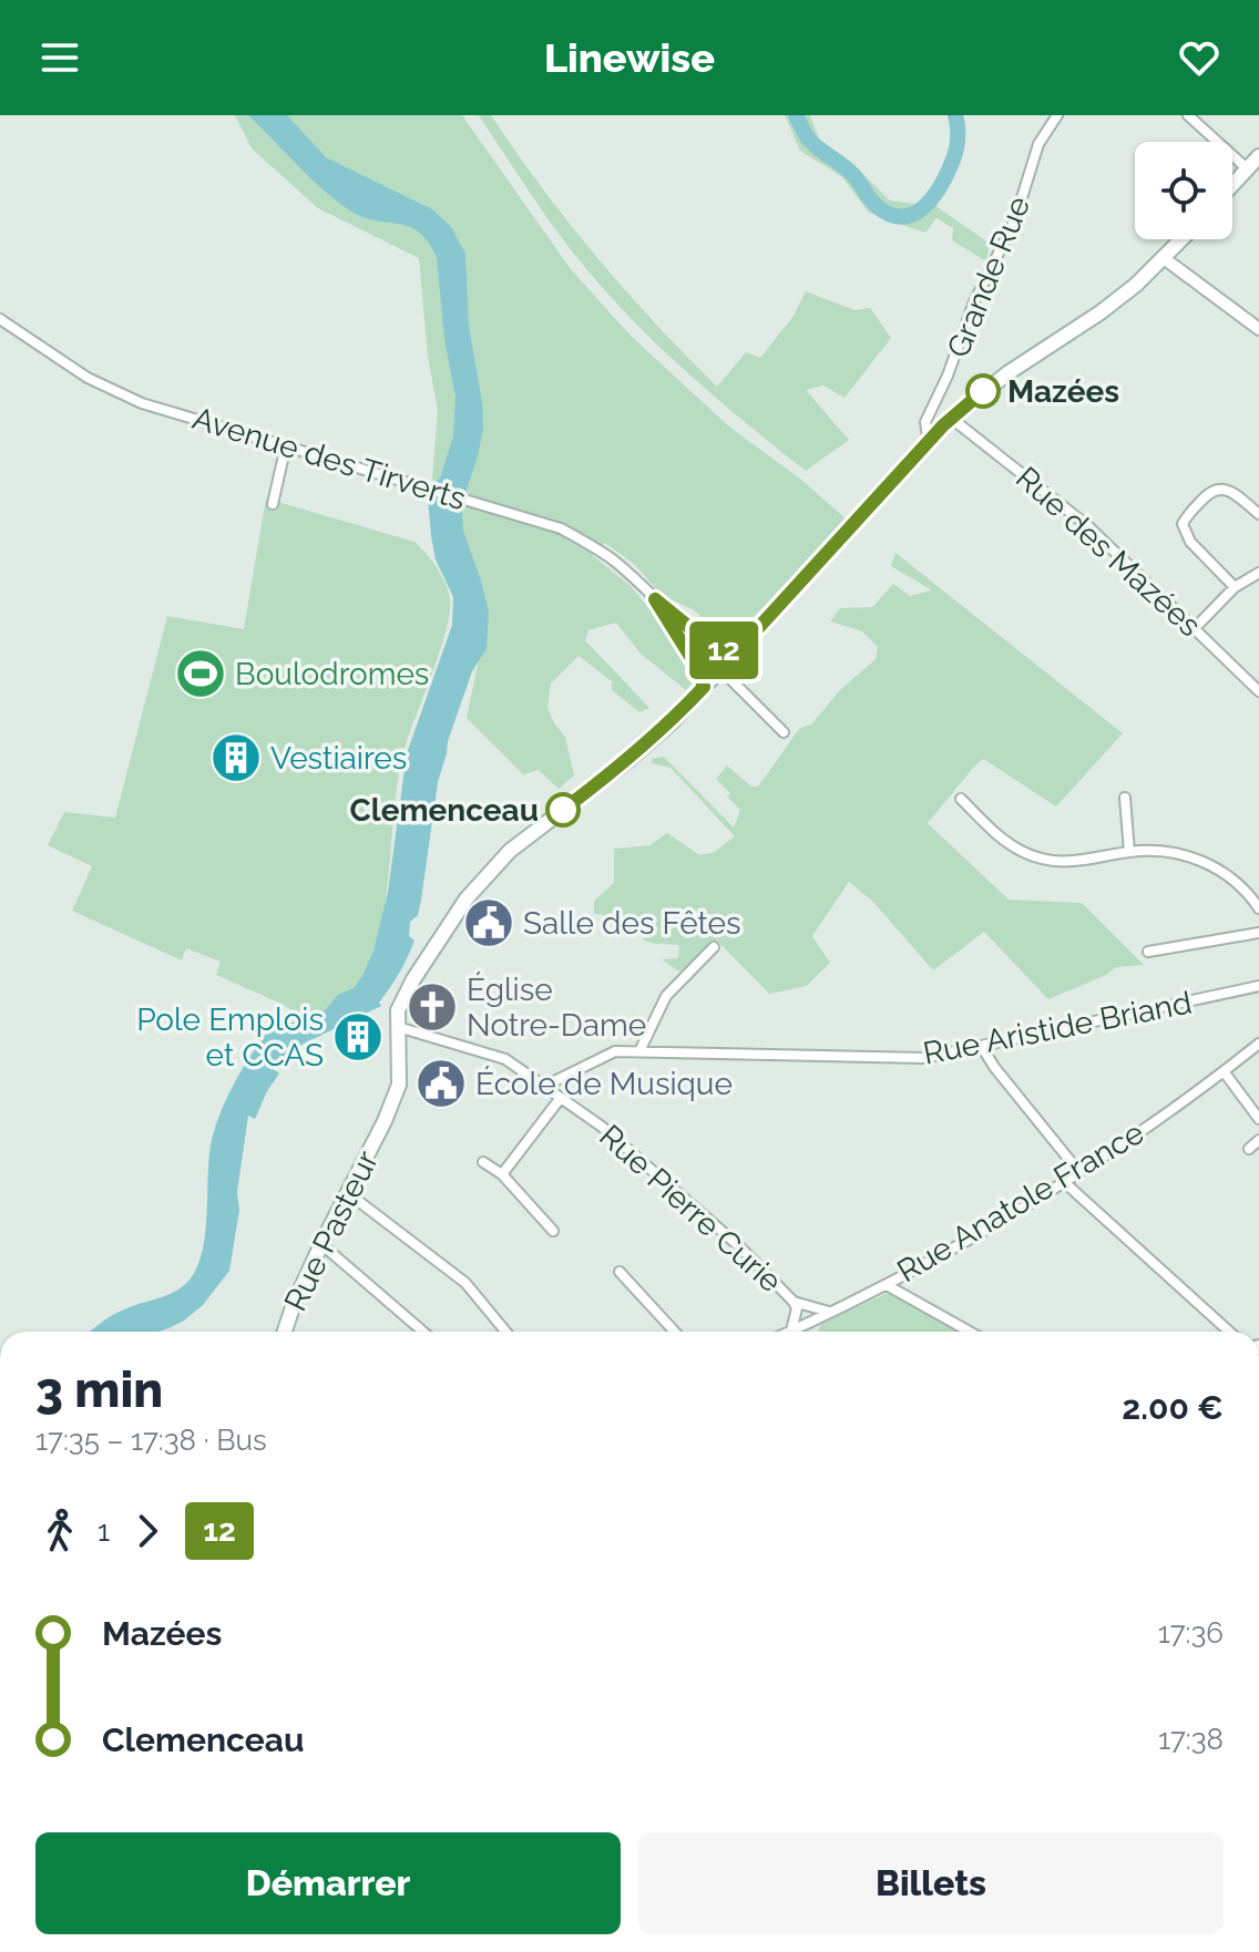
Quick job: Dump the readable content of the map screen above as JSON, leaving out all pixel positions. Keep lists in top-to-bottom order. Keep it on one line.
{"streets":{"main road":["Rue Pasteur"],"street":["Grande Rue","Avenue des Tirverts","Rue des Mazées","Rue Aristide Briand","Rue Anatole France","Rue Pierre Curie"]},"crossings":[["Avenue des Tirverts","Rue Pasteur"],["Rue Aristide Briand","Rue Pierre Curie"],["Rue Anatole France","Rue Pierre Curie"],["Rue Pierre Curie","Rue Pasteur"]],"places":{"other":["Mazées","Clemenceau"],"sports":["Boulodromes"],"building":["Vestiaires","Pole Emplois et CCAS"],"public building":["Salle des Fêtes","École de Musique"],"church":["Église Notre-Dame"]},"lines":["bus line 12"],"page":{"header":"Linewise","on_map":"12","heading":["3 min","17:35 – 17:38 · Bus","2.00 €"],"legs":["1","12"],"list":[{"name":"Mazées","value":"17:36"},{"name":"Clemenceau","value":"17:38"}],"buttons":["Démarrer","Billets"]}}
